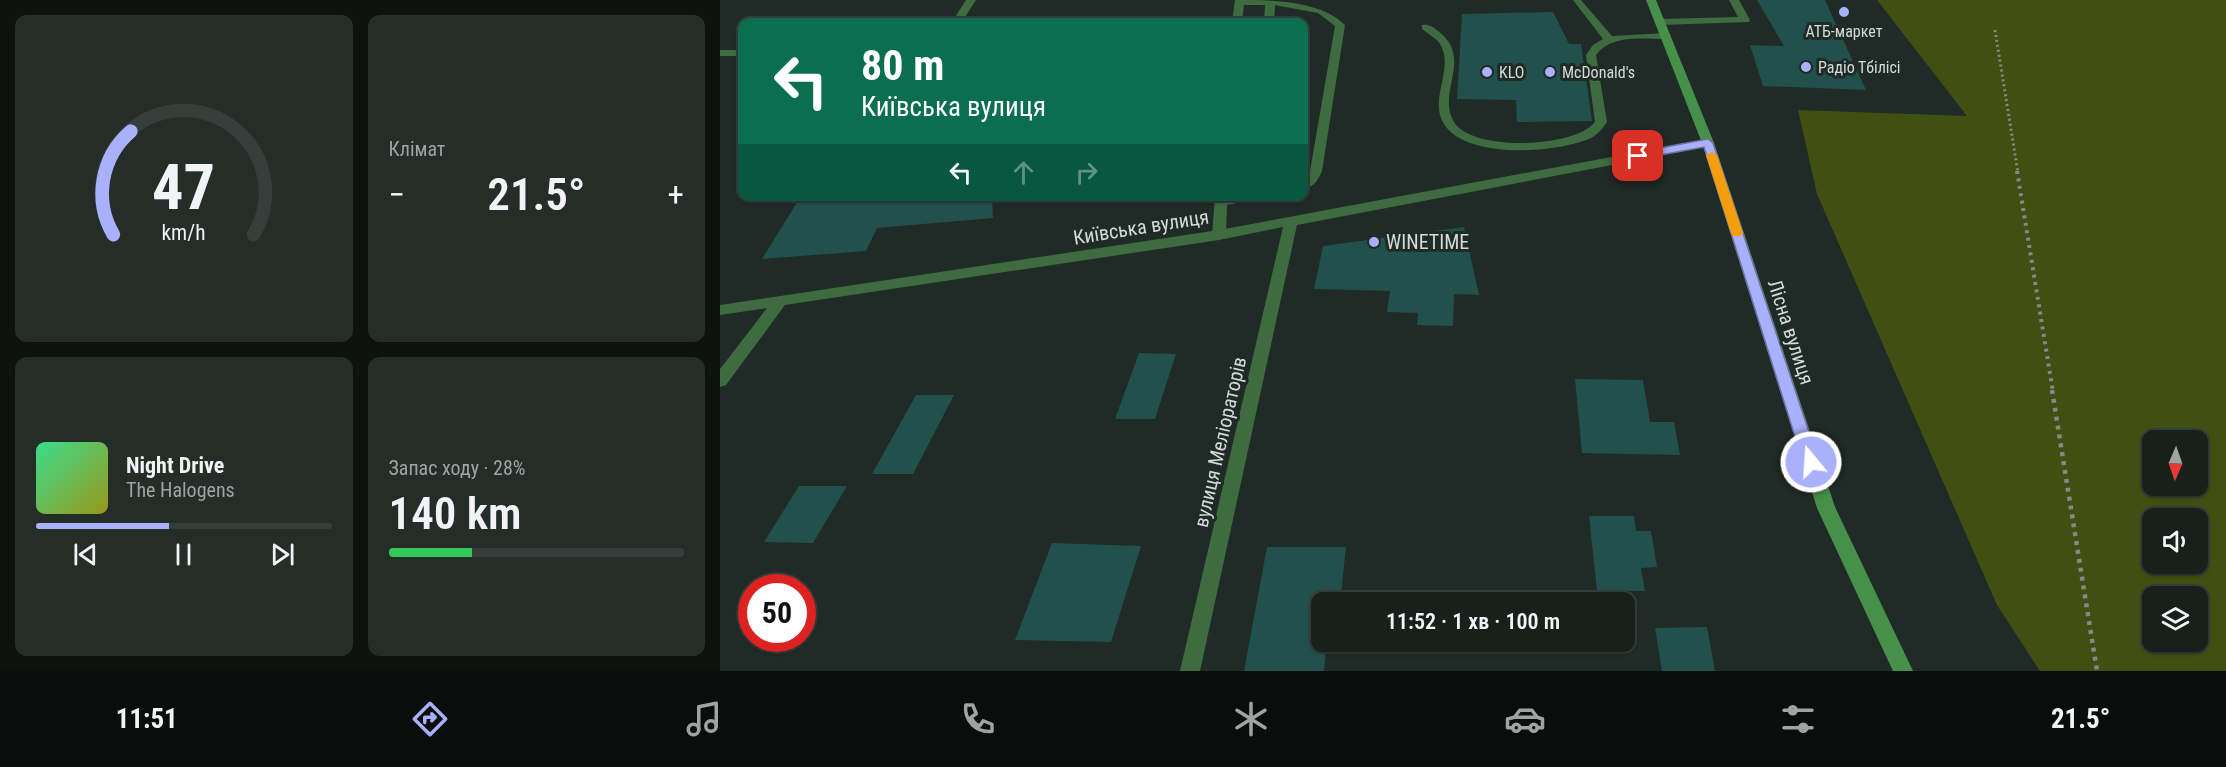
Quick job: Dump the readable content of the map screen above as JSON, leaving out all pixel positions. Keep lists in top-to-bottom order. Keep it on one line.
{"streets":{"main road":["Лісна вулиця"],"street":["Київська вулиця","вулиця Меліораторів"]},"crossings":[["Київська вулиця","Лісна вулиця"],["Київська вулиця","вулиця Меліораторів"]],"places":["АТБ-маркет","Радіо Тбілісі","KLO","McDonald's","WINETIME"],"north":"bottom","page":{"tile":["Клімат",["Запас ходу · 28%","140 km"]],"turn":["80 m","Київська вулиця"],"heat":["−","21.5°","+"],"song":["Night Drive","The Halogens"],"limit":"50","trip":"11:52 · 1 хв · 100 m","tabs":["11:51","21.5°"],"gauge":["47","km/h"]}}
